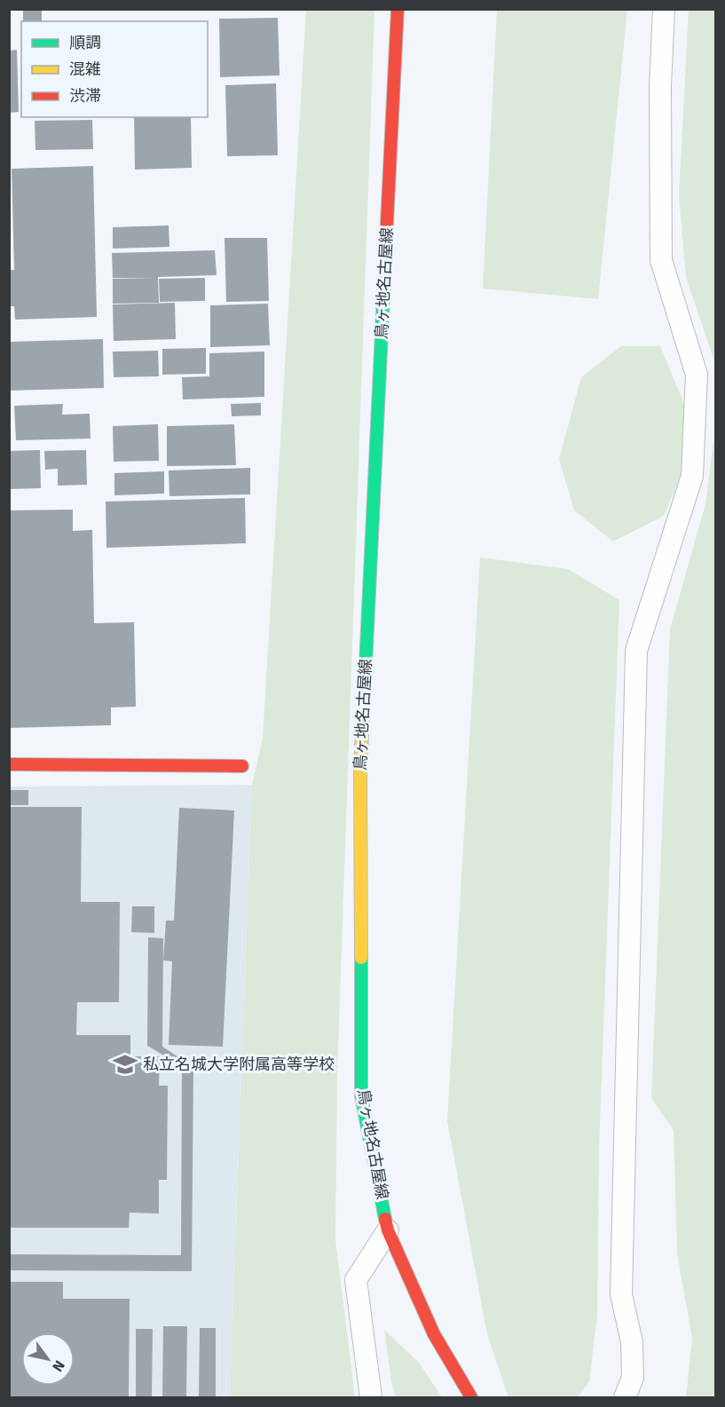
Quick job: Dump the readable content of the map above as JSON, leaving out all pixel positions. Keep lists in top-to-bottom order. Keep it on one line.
{"streets":{"main road":["鳥ヶ地名古屋線"]},"places":{"school or university":["私立名城大学附属高等学校"]},"legend":["順調","混雑","渋滞"],"north":"bottom right"}
